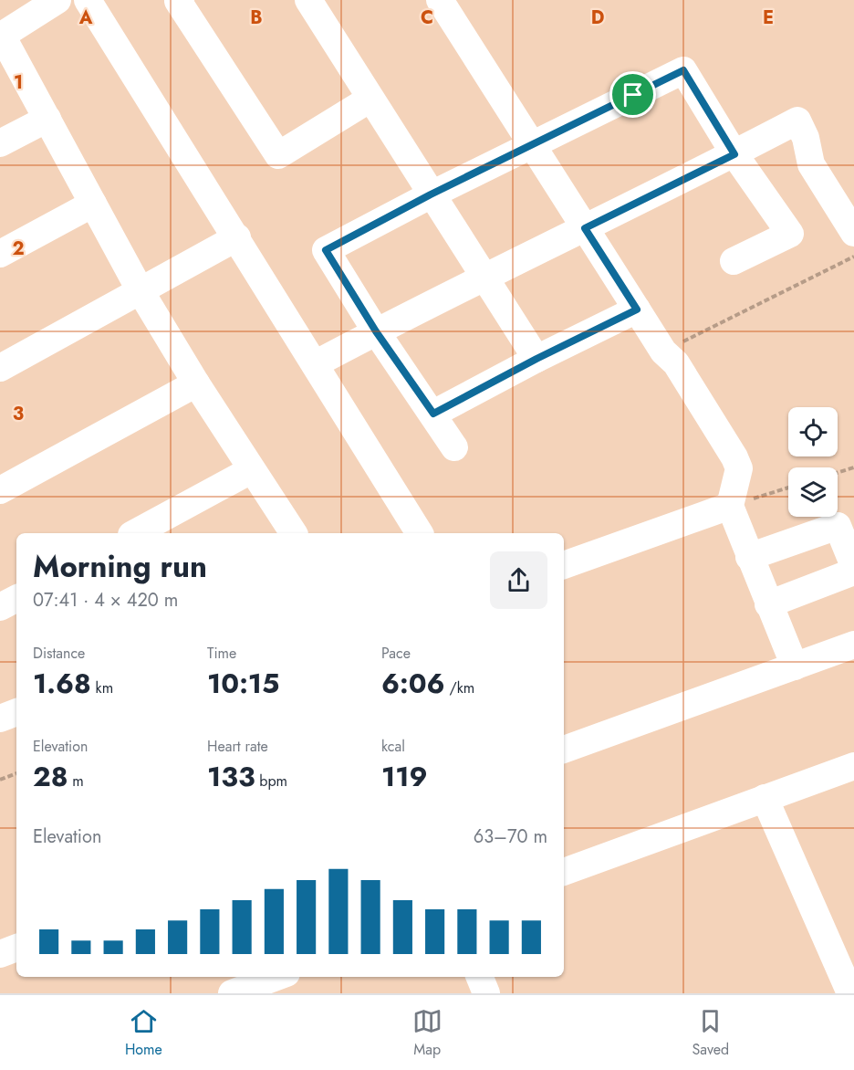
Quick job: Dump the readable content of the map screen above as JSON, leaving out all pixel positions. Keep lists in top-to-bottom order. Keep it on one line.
{"page":{"heading":["Morning run","07:41 · 4 × 420 m"],"stats":[["Distance","1.68 km"],["Time","10:15"],["Pace","6:06 /km"],["Elevation","28 m"],["Heart rate","133 bpm"],["kcal","119"]],"chart":["Elevation","63–70 m"],"tabs":["Home","Map","Saved"]},"grid":{"columns":["A","B","C","D","E"],"rows":["1","2","3"]}}
